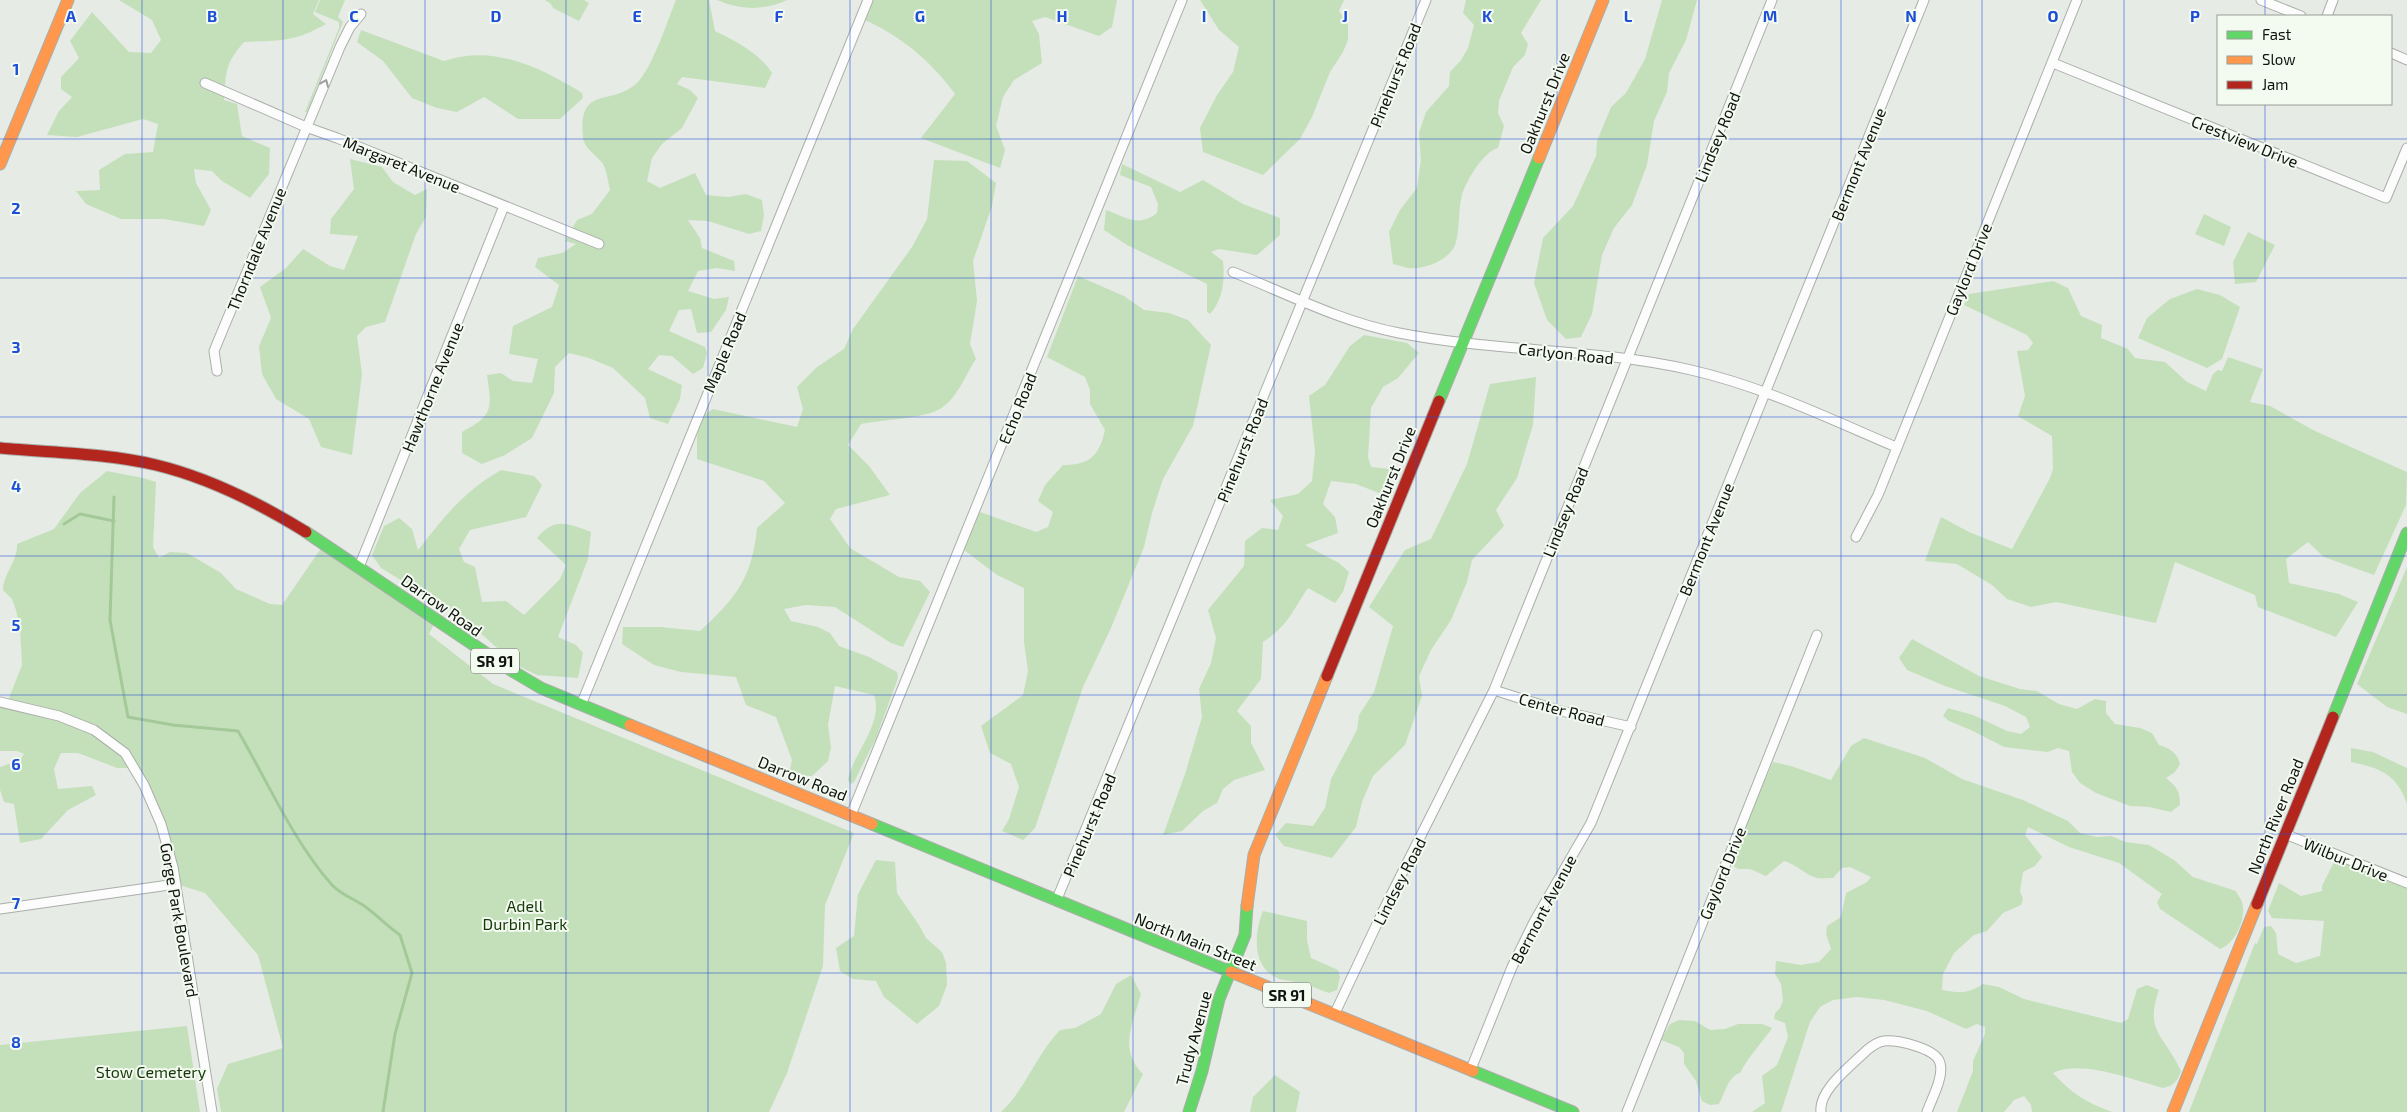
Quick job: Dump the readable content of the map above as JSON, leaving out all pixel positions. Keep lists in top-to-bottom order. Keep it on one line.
{"streets":{"main road":["Oakhurst Drive","Darrow Road","SR 91","North River Road","North Main Street","Trudy Avenue"],"street":["Pinehurst Road","Lindsey Road","Crestview Drive","Margaret Avenue","Bermont Avenue","Thorndale Avenue","Gaylord Drive","Maple Road","Carlyon Road","Hawthorne Avenue","Echo Road","Center Road","Wilbur Drive","Gorge Park Boulevard"]},"crossings":[["Pinehurst Road","Carlyon Road"],["Pinehurst Road","North Main Street"],["Oakhurst Drive","Carlyon Road"],["Oakhurst Drive","North Main Street"],["Oakhurst Drive","Trudy Avenue"],["Lindsey Road","Carlyon Road"],["Lindsey Road","Center Road"],["Lindsey Road","North Main Street"],["Crestview Drive","Gaylord Drive"],["Margaret Avenue","Thorndale Avenue"],["Margaret Avenue","Hawthorne Avenue"],["Bermont Avenue","Carlyon Road"],["Bermont Avenue","Center Road"],["Bermont Avenue","North Main Street"],["Gaylord Drive","Carlyon Road"],["Maple Road","Darrow Road"],["Hawthorne Avenue","Darrow Road"],["Echo Road","Darrow Road"],["Darrow Road","North Main Street"],["North River Road","Wilbur Drive"],["North Main Street","Trudy Avenue"]],"parks":["Adell Durbin Park","Stow Cemetery"],"legend":["Fast","Slow","Jam"],"grid":{"columns":["A","B","C","D","E","F","G","H","I","J","K","L","M","N","O","P"],"rows":["1","2","3","4","5","6","7","8"]}}
